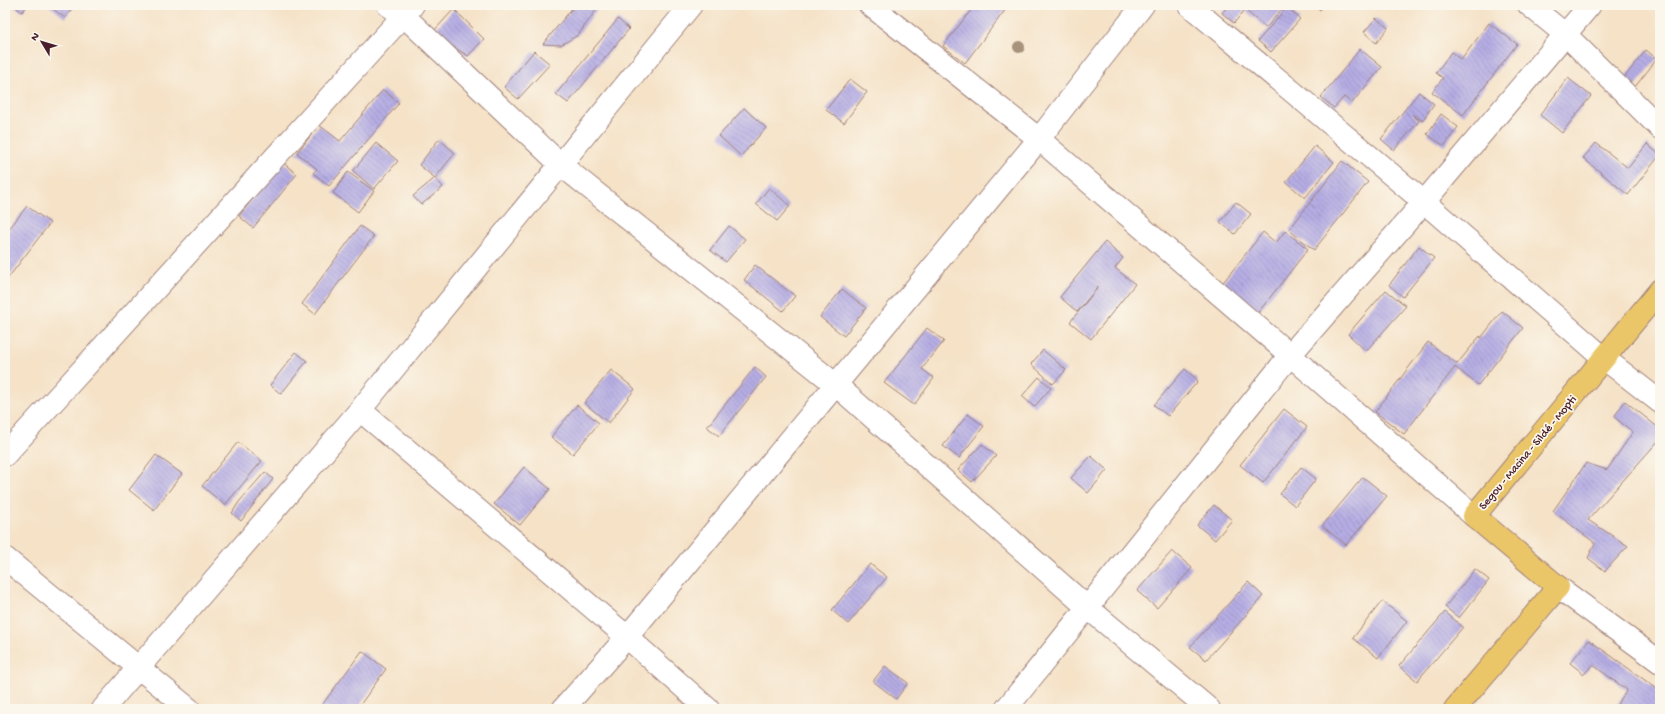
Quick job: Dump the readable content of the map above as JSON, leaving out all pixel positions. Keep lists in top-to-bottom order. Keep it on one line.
{"streets":{"main road":["Segou - Macina - Sildé - Mopti"]},"north":"top left"}
